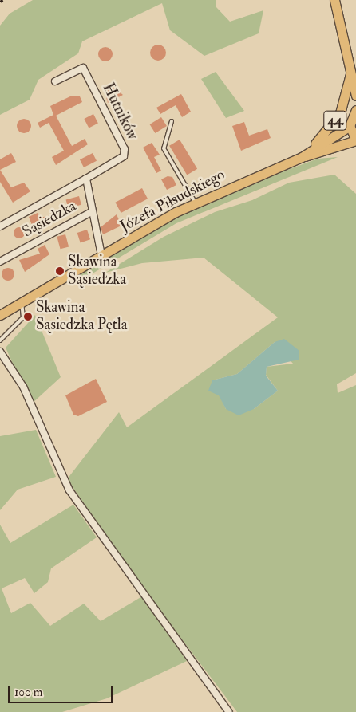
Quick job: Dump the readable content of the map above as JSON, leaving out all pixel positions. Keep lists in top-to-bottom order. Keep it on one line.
{"streets":{"main road":["44","Józefa Piłsudskiego"],"street":["Hutników","Sąsiedzka"]},"crossings":[["44","Józefa Piłsudskiego"]],"places":["Skawina Sąsiedzka","Skawina Sąsiedzka Pętla"],"scale_bar":"100 m"}
